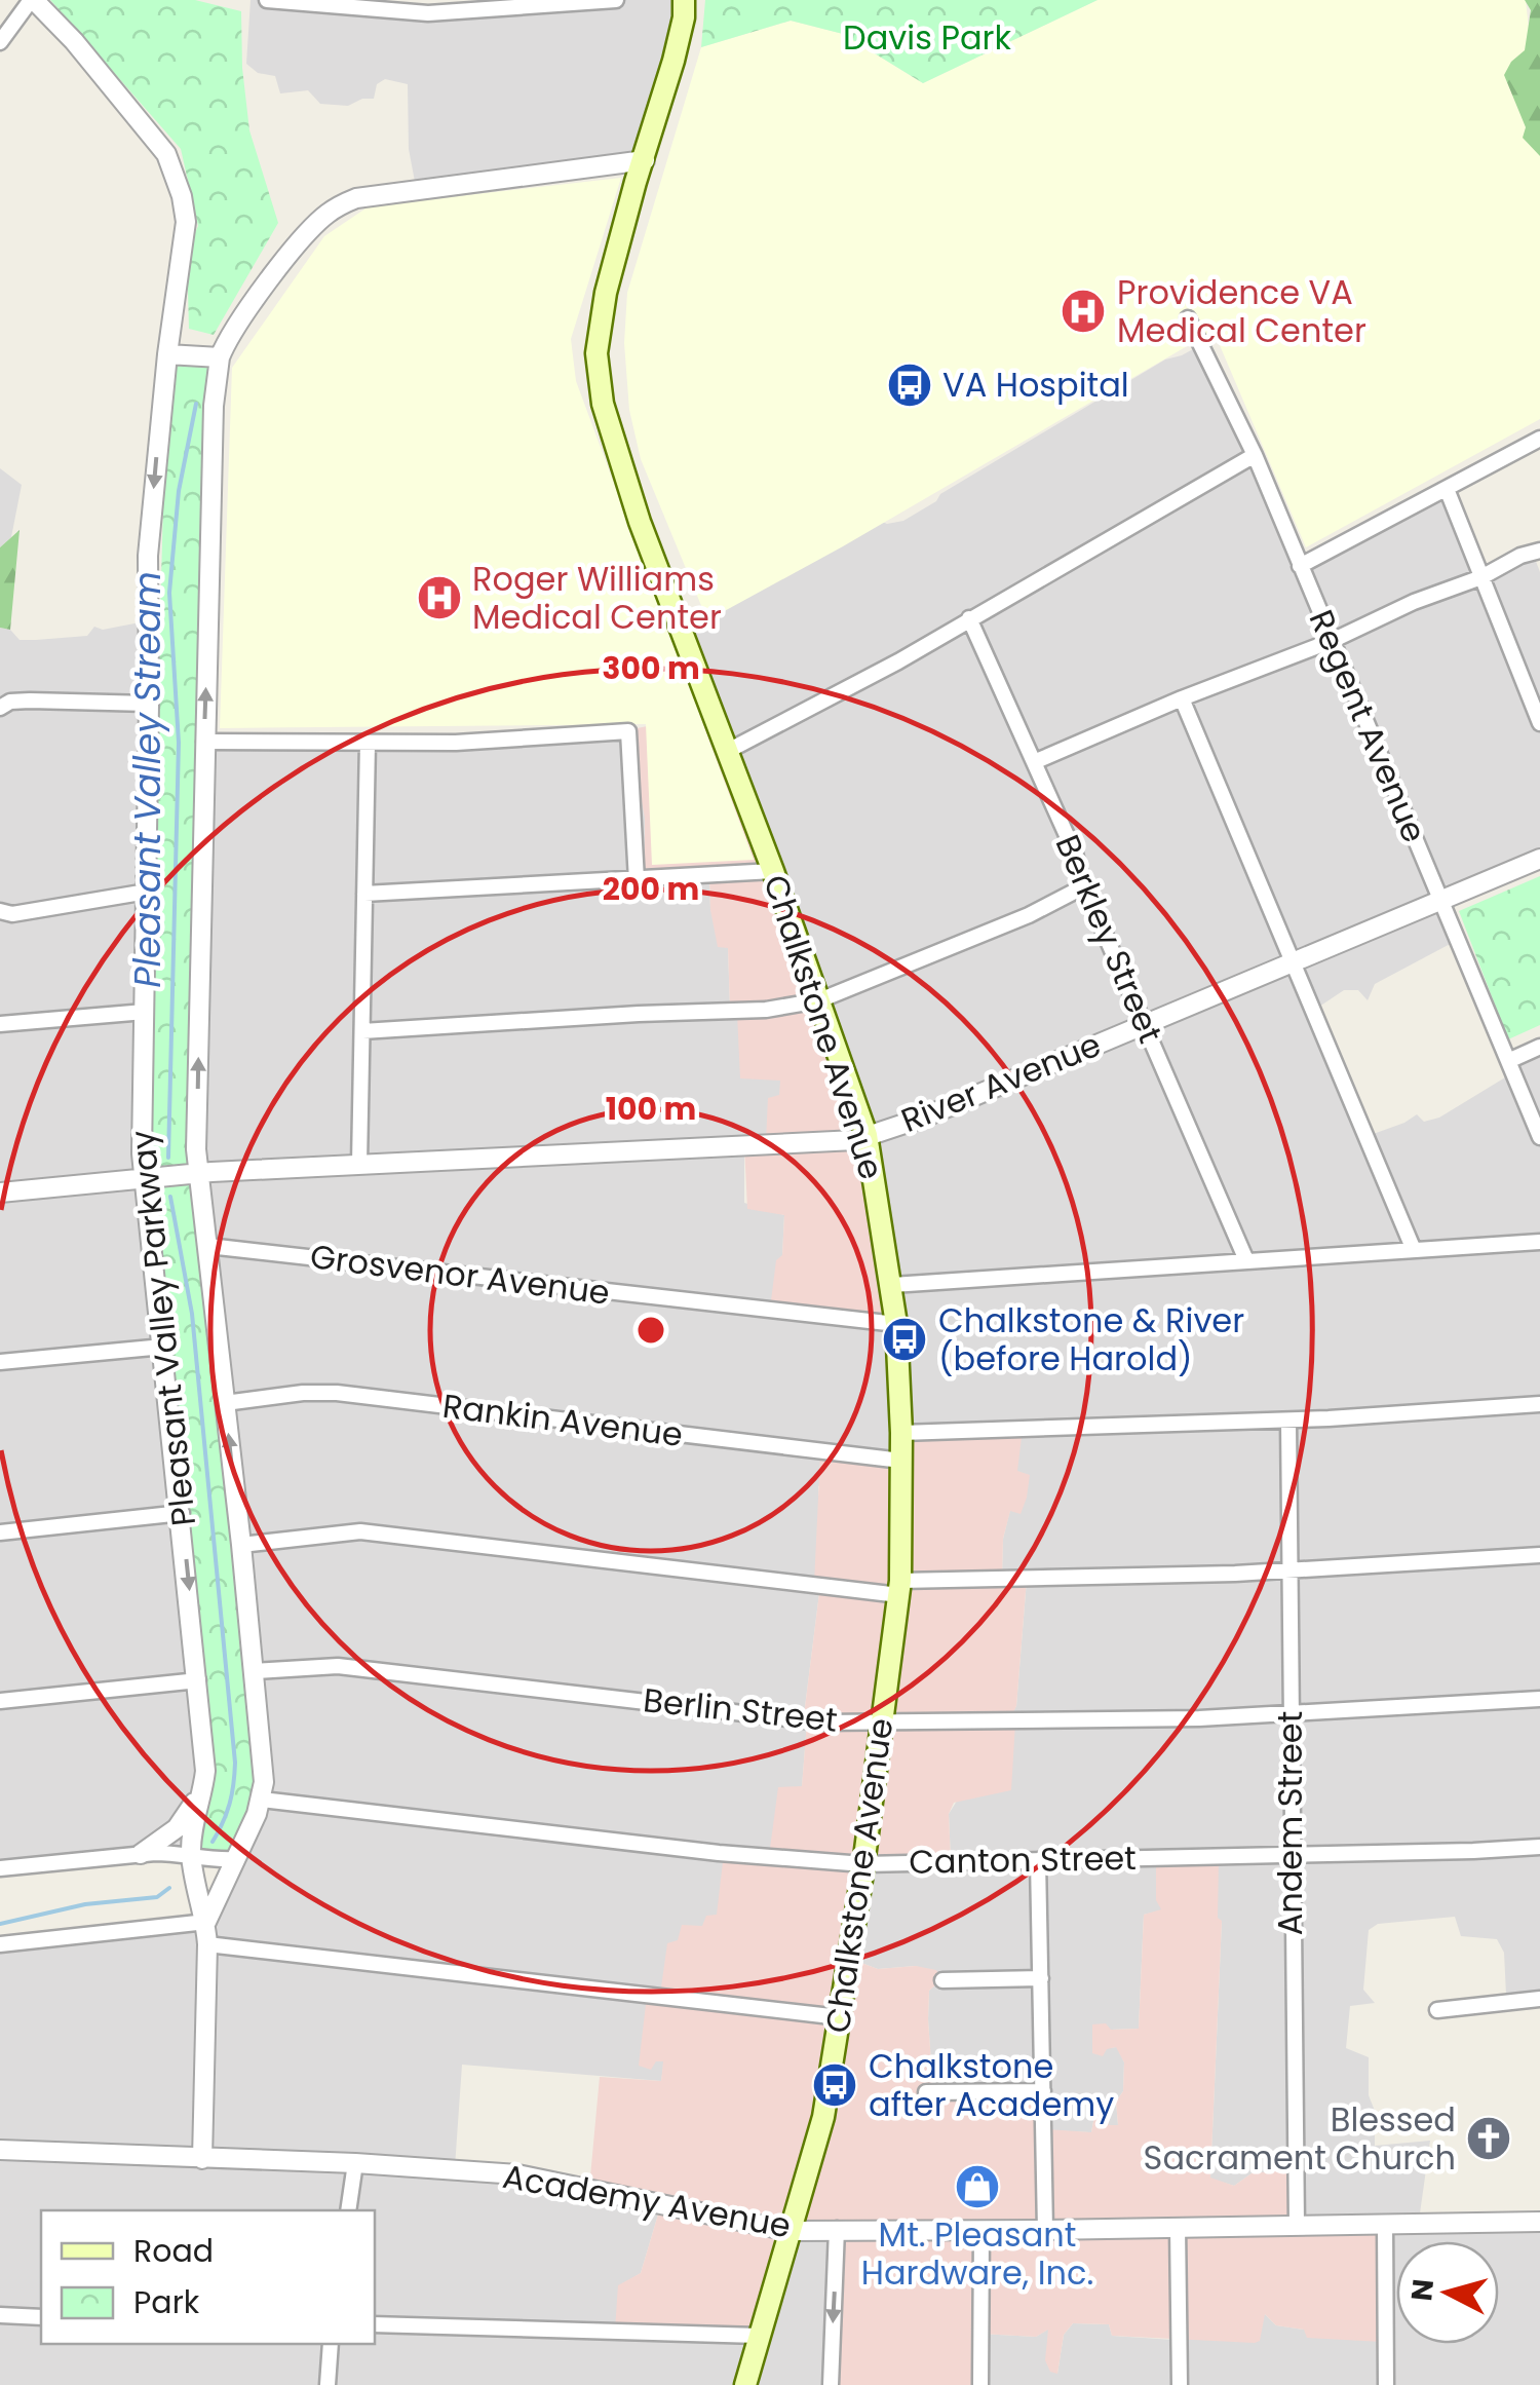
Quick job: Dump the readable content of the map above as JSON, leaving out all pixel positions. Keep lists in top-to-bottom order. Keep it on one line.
{"streets":{"main road":["Chalkstone Avenue"],"street":["Regent Avenue","Berkley Street","River Avenue","Grosvenor Avenue","Pleasant Valley Parkway","Rankin Avenue","Berlin Street","Andem Street","Canton Street","Academy Avenue"]},"crossings":[["Regent Avenue","River Avenue"],["Berkley Street","River Avenue"],["Chalkstone Avenue","River Avenue"],["Chalkstone Avenue","Grosvenor Avenue"],["Chalkstone Avenue","Rankin Avenue"],["Chalkstone Avenue","Berlin Street"],["Chalkstone Avenue","Canton Street"],["Chalkstone Avenue","Academy Avenue"],["River Avenue","Pleasant Valley Parkway"],["Grosvenor Avenue","Pleasant Valley Parkway"],["Pleasant Valley Parkway","Rankin Avenue"],["Pleasant Valley Parkway","Berlin Street"],["Pleasant Valley Parkway","Canton Street"],["Berlin Street","Andem Street"],["Andem Street","Canton Street"],["Andem Street","Academy Avenue"]],"water":["Pleasant Valley Stream"],"parks":["Davis Park"],"places":{"hospital":["Providence VA Medical Center","Roger Williams Medical Center"],"bus stop":["VA Hospital","Chalkstone & River (before Harold)","Chalkstone after Academy"],"church":["Blessed Sacrament Church"],"shop":["Mt. Pleasant Hardware, Inc."]},"legend":["Road","Park"],"north":"left","rings":["300 m","200 m","100 m"]}
